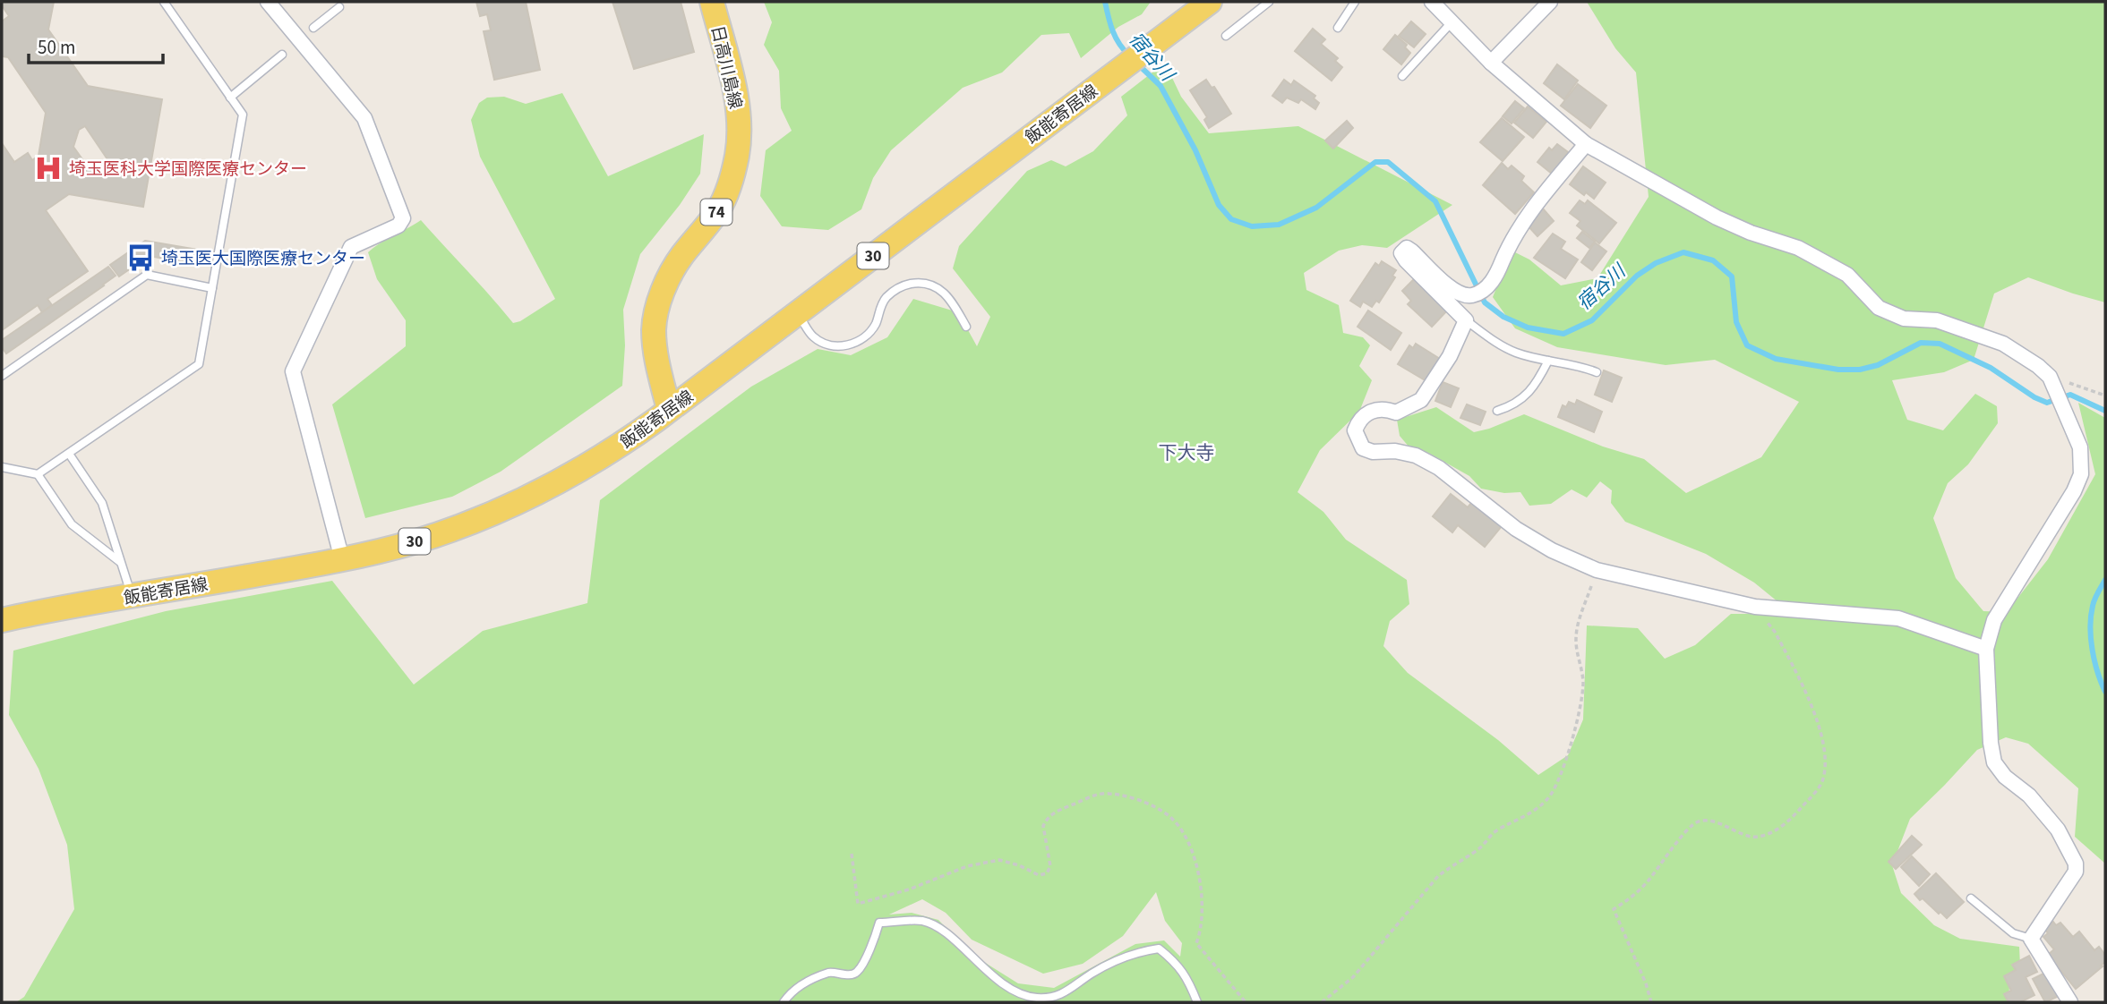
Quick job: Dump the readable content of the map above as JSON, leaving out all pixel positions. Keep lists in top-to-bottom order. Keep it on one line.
{"streets":{"main road":["日高川島線","飯能寄居線","74","30"]},"crossings":[["日高川島線","飯能寄居線"]],"districts":["下大寺"],"water":["宿谷川"],"places":{"hospital":["埼玉医科大学国際医療センター"],"bus stop":["埼玉医大国際医療センター"]},"scale_bar":"50 m"}
